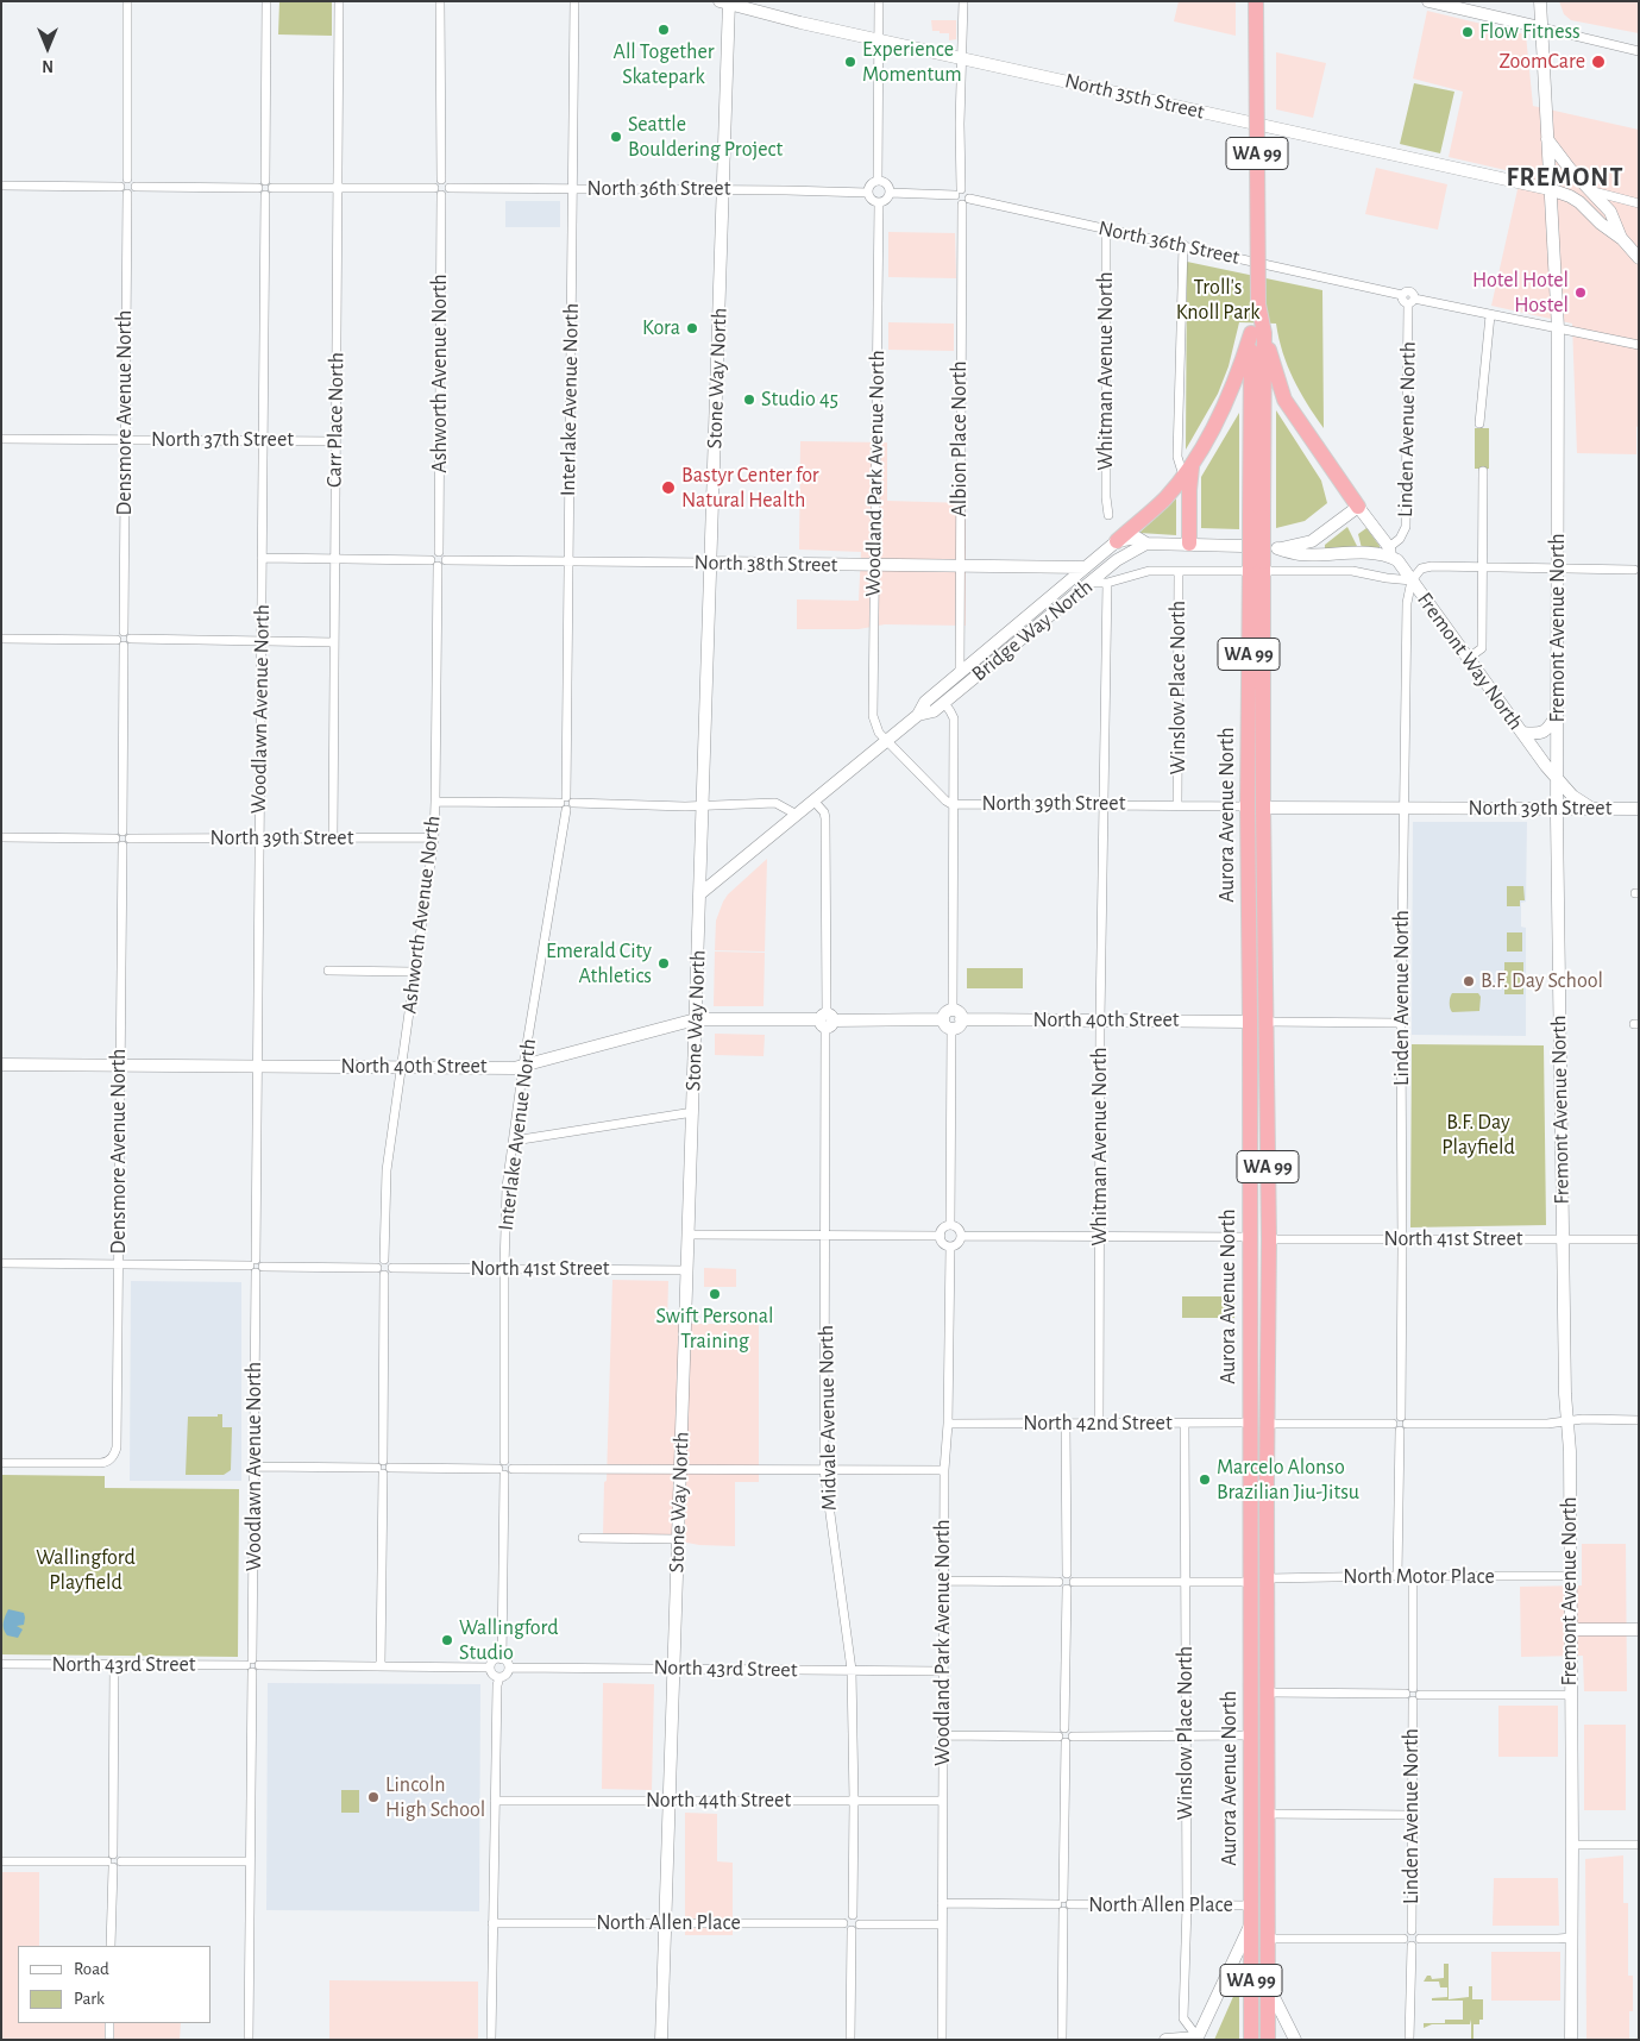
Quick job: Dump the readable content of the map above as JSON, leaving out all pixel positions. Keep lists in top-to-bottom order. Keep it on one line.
{"streets":{"highway":["WA 99","Aurora Avenue North"],"main road":["North 35th Street","Stone Way North","North 38th Street","Fremont Avenue North","Bridge Way North","Fremont Way North","North 39th Street","North 40th Street"],"street":["North 36th Street","Whitman Avenue North","Ashworth Avenue North","Interlake Avenue North","Densmore Avenue North","Carr Place North","Linden Avenue North","Albion Place North","North 37th Street","Woodland Park Avenue North","Winslow Place North","Woodlawn Avenue North","North 41st Street","Midvale Avenue North","North 42nd Street","North Motor Place","North 43rd Street","North 44th Street","North Allen Place"]},"crossings":[["North 35th Street","Stone Way North"],["North 35th Street","Fremont Avenue North"],["North 36th Street","Whitman Avenue North"],["North 36th Street","Ashworth Avenue North"],["North 36th Street","Stone Way North"],["North 36th Street","Interlake Avenue North"],["North 36th Street","Linden Avenue North"],["North 36th Street","Albion Place North"],["North 36th Street","Woodland Park Avenue North"],["Whitman Avenue North","North 39th Street"],["Whitman Avenue North","North 40th Street"],["Whitman Avenue North","North 42nd Street"],["Ashworth Avenue North","North 38th Street"],["Ashworth Avenue North","North 39th Street"],["Ashworth Avenue North","North 40th Street"],["Ashworth Avenue North","North 41st Street"],["Stone Way North","North 38th Street"],["Stone Way North","Bridge Way North"],["Stone Way North","North 40th Street"],["Stone Way North","North 41st Street"],["Stone Way North","North 43rd Street"],["Stone Way North","North 44th Street"],["Stone Way North","North Allen Place"],["Interlake Avenue North","North 38th Street"],["Interlake Avenue North","North 40th Street"],["Interlake Avenue North","North 41st Street"],["Densmore Avenue North","North 37th Street"],["Densmore Avenue North","North 39th Street"],["Densmore Avenue North","North 40th Street"],["Carr Place North","North 37th Street"],["Carr Place North","North 39th Street"],["Linden Avenue North","Fremont Way North"],["Linden Avenue North","North 39th Street"],["Linden Avenue North","North 40th Street"],["Linden Avenue North","North 41st Street"],["Albion Place North","North 38th Street"],["Albion Place North","Bridge Way North"],["North 37th Street","Woodlawn Avenue North"],["Woodland Park Avenue North","North 38th Street"],["Woodland Park Avenue North","Bridge Way North"],["Woodland Park Avenue North","North 39th Street"],["Woodland Park Avenue North","North 42nd Street"],["Woodland Park Avenue North","North 43rd Street"],["Woodland Park Avenue North","North 44th Street"],["Woodland Park Avenue North","North Allen Place"],["North 38th Street","Bridge Way North"],["Fremont Avenue North","Fremont Way North"],["Fremont Avenue North","North 39th Street"],["Fremont Avenue North","North 41st Street"],["Fremont Avenue North","North Motor Place"],["Bridge Way North","North 39th Street"],["Bridge Way North","Midvale Avenue North"],["Fremont Way North","North 39th Street"],["Winslow Place North","North 39th Street"],["Winslow Place North","North 42nd Street"],["Winslow Place North","North Allen Place"],["Woodlawn Avenue North","North 39th Street"],["Woodlawn Avenue North","North 40th Street"],["Woodlawn Avenue North","North 43rd Street"],["North 39th Street","Aurora Avenue North"],["Aurora Avenue North","North 40th Street"],["Aurora Avenue North","North 41st Street"],["Aurora Avenue North","North 42nd Street"],["Aurora Avenue North","North Motor Place"],["Aurora Avenue North","North Allen Place"],["North 40th Street","Midvale Avenue North"],["Midvale Avenue North","North 43rd Street"],["Midvale Avenue North","North 44th Street"],["Midvale Avenue North","North Allen Place"]],"districts":["FREMONT"],"parks":["Troll's Knoll Park","B.F. Day Playfield","Wallingford Playfield"],"places":["All Together Skatepark","Flow Fitness","Experience Momentum","ZoomCare","Seattle Bouldering Project","Hotel Hotel Hostel","Kora","Studio 45","Bastyr Center for Natural Health","Emerald City Athletics","B.F. Day School","Swift Personal Training","Marcelo Alonso Brazilian Jiu-Jitsu","Wallingford Studio","Lincoln High School"],"legend":["Road","Park"],"north":"bottom"}
